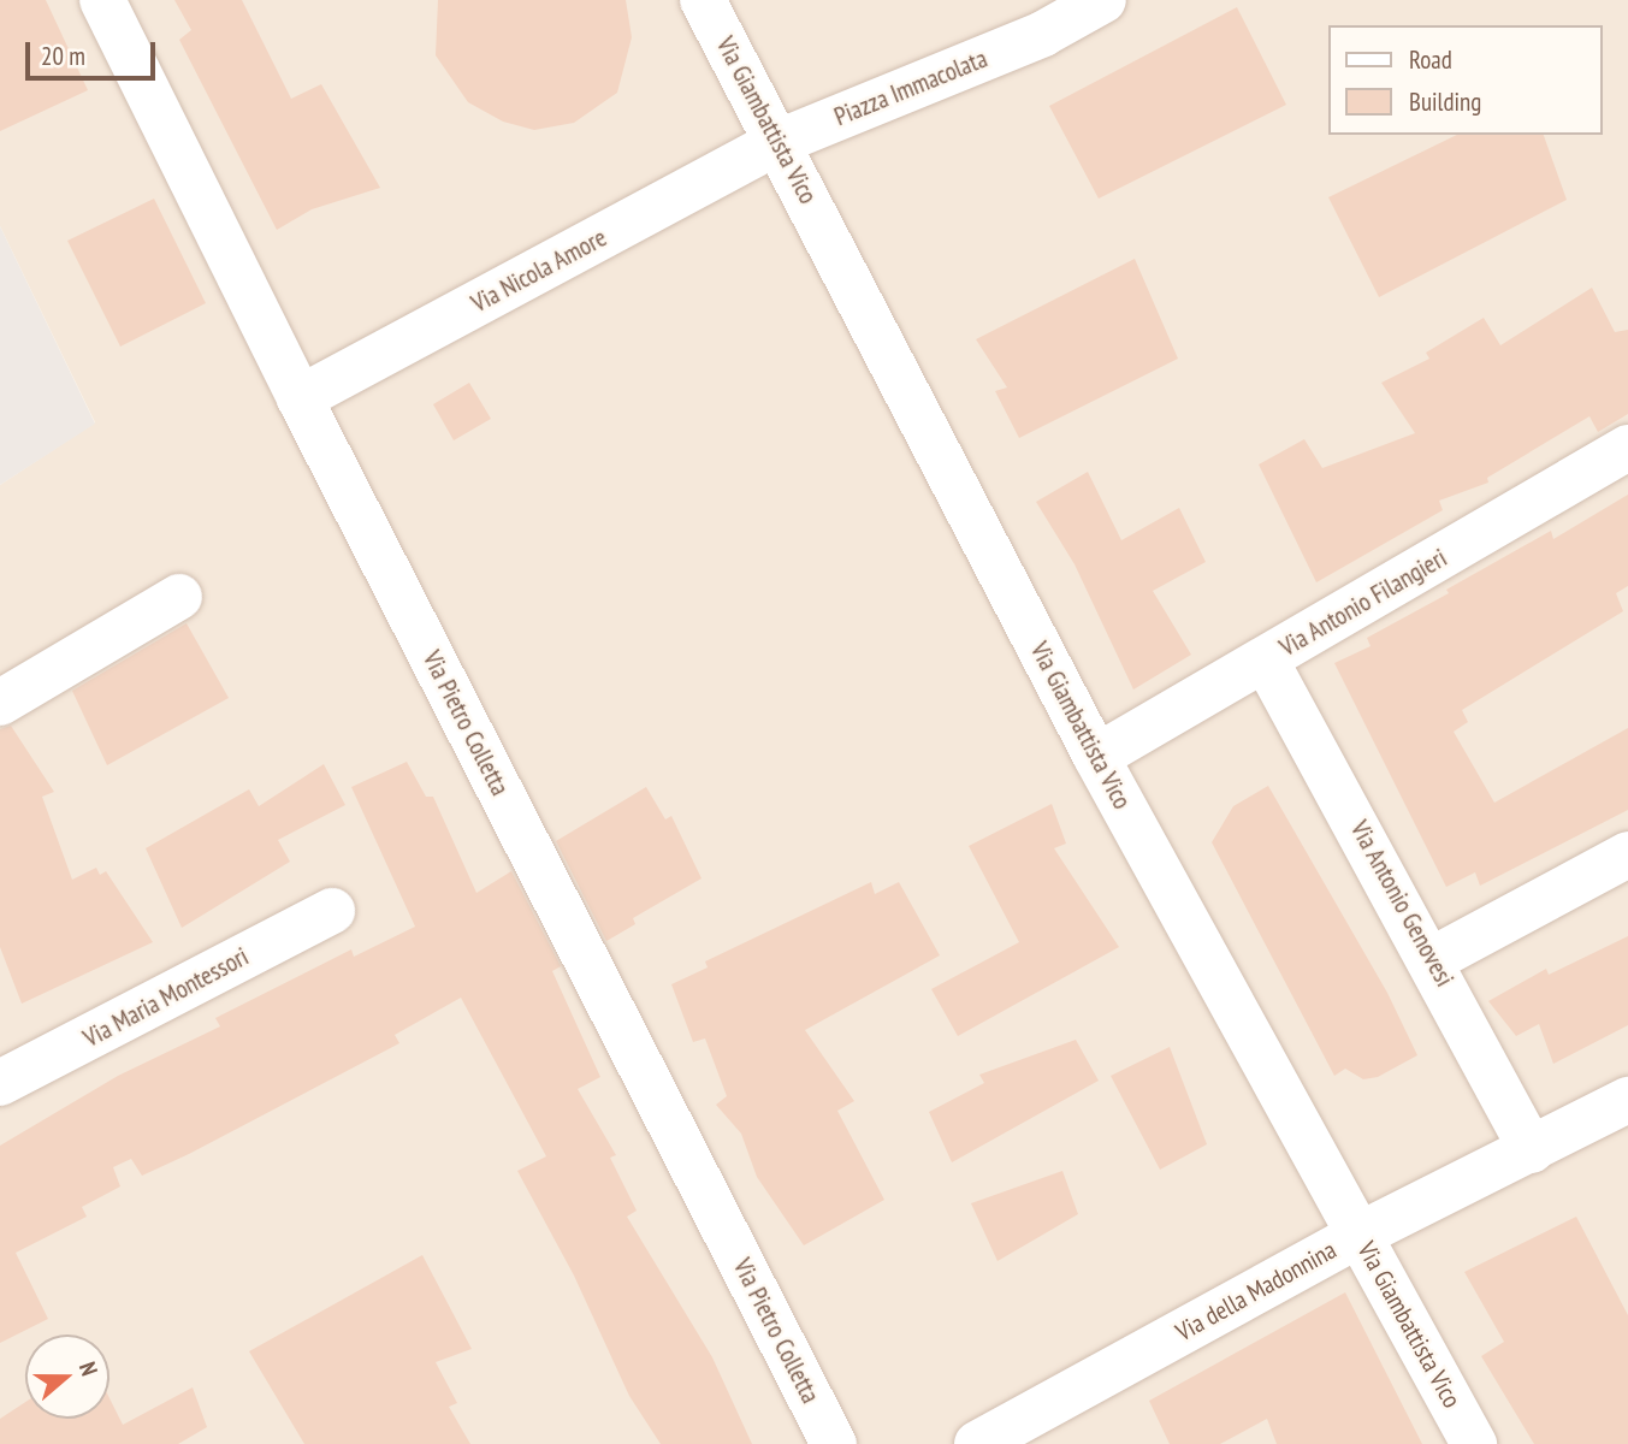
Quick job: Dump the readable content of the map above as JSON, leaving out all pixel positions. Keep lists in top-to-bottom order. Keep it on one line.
{"streets":{"street":["Piazza Immacolata","Via Giambattista Vico","Via Nicola Amore","Via Antonio Filangieri","Via Pietro Colletta","Via Antonio Genovesi","Via Maria Montessori","Via della Madonnina"]},"crossings":[["Piazza Immacolata","Via Giambattista Vico"],["Piazza Immacolata","Via Nicola Amore"],["Via Giambattista Vico","Via Nicola Amore"],["Via Giambattista Vico","Via Antonio Filangieri"],["Via Giambattista Vico","Via della Madonnina"],["Via Nicola Amore","Via Pietro Colletta"],["Via Antonio Filangieri","Via Antonio Genovesi"],["Via Antonio Genovesi","Via della Madonnina"]],"legend":["Road","Building"],"scale_bar":"20 m","north":"right"}
